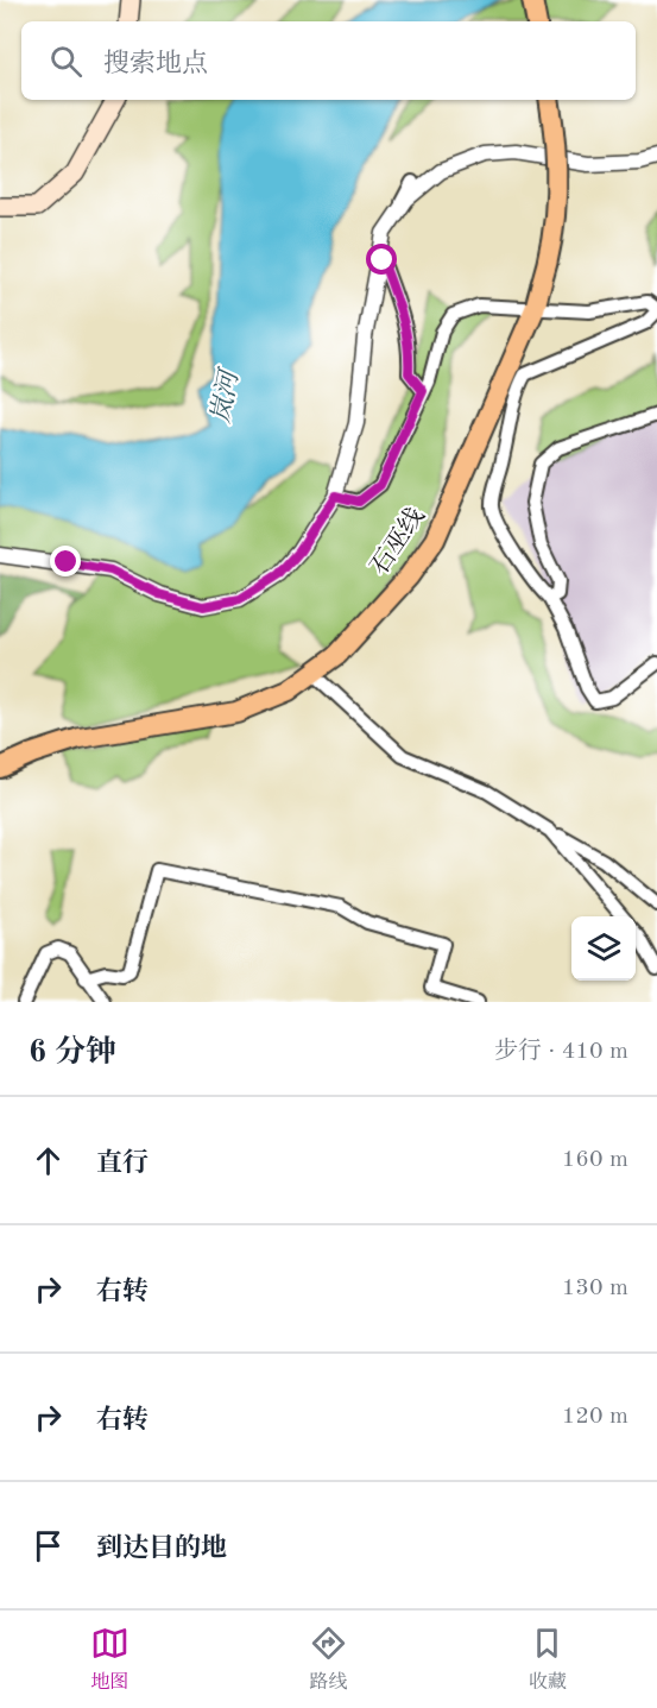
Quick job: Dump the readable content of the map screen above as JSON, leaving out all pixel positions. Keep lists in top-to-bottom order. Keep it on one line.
{"streets":{"highway":["石巫线"]},"water":["岚河"],"page":{"search":"搜索地点","heading":["6 分钟","步行 · 410 m"],"list":[["直行","160 m"],["右转","130 m"],["右转","120 m"],"到达目的地"],"nav":["地图","路线","收藏"]}}
